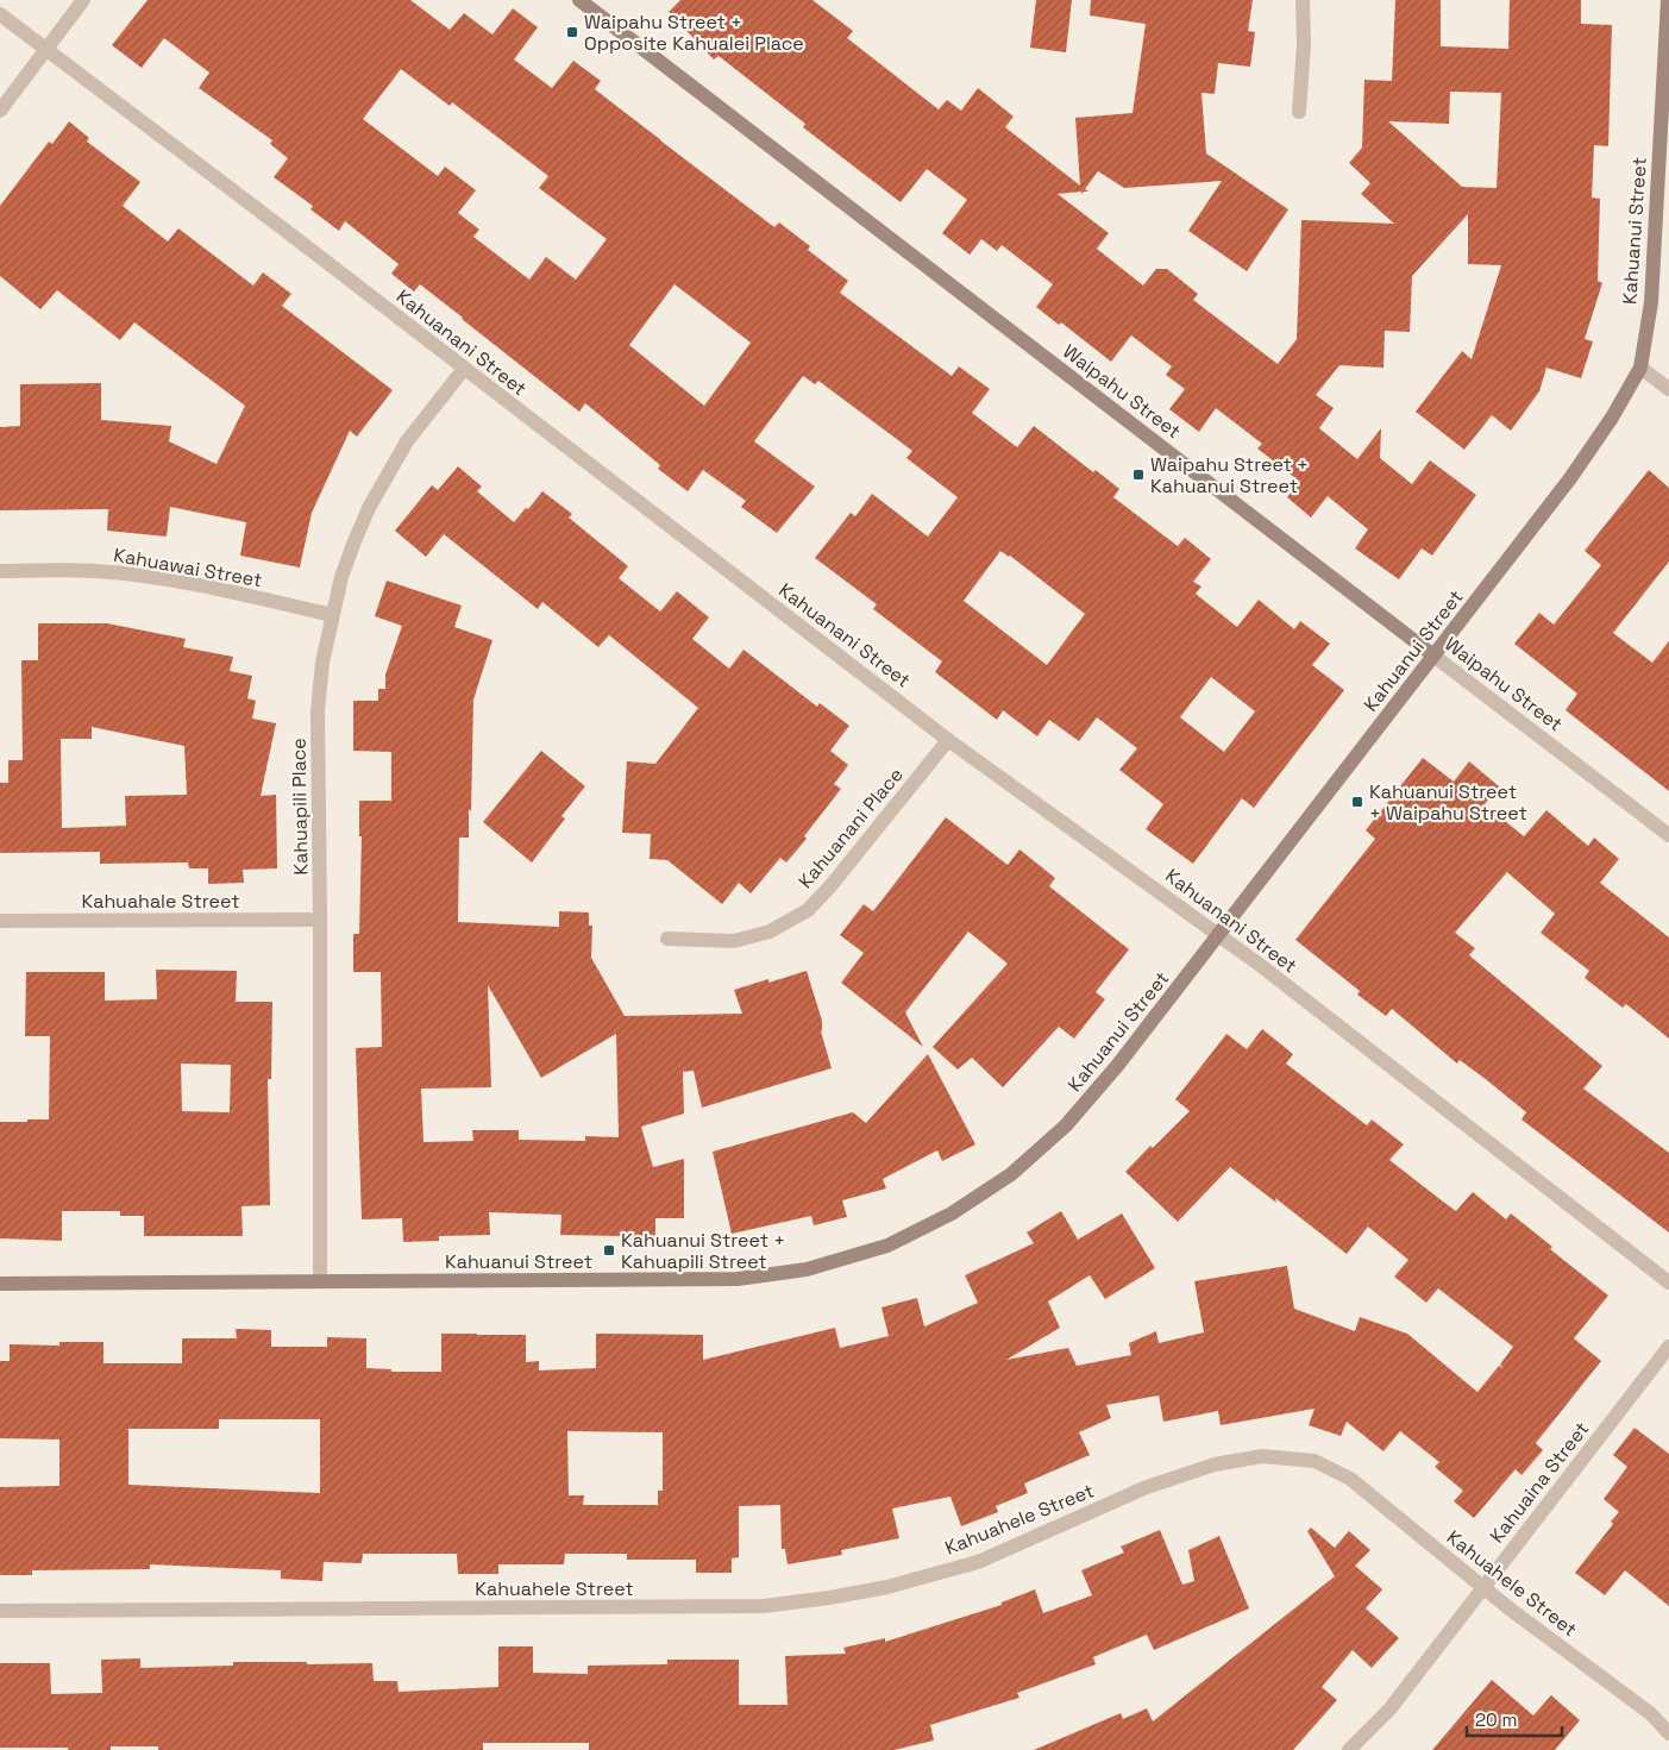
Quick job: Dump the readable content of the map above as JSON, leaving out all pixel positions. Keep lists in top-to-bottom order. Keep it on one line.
{"streets":{"street":["Kahuanui Street","Kahuanani Street","Waipahu Street","Kahuawai Street","Kahuapili Place","Kahuanani Place","Kahuahale Street","Kahuaina Street","Kahuahele Street"]},"crossings":[["Kahuanui Street","Kahuanani Street"],["Kahuanui Street","Waipahu Street"],["Kahuanui Street","Kahuapili Place"],["Kahuanani Street","Kahuapili Place"],["Kahuanani Street","Kahuanani Place"],["Kahuawai Street","Kahuapili Place"],["Kahuapili Place","Kahuahale Street"],["Kahuaina Street","Kahuahele Street"]],"places":{"transit":["Waipahu Street + Opposite Kahualei Place","Waipahu Street + Kahuanui Street","Kahuanui Street + Waipahu Street","Kahuanui Street + Kahuapili Street"]},"scale_bar":"20 m"}
